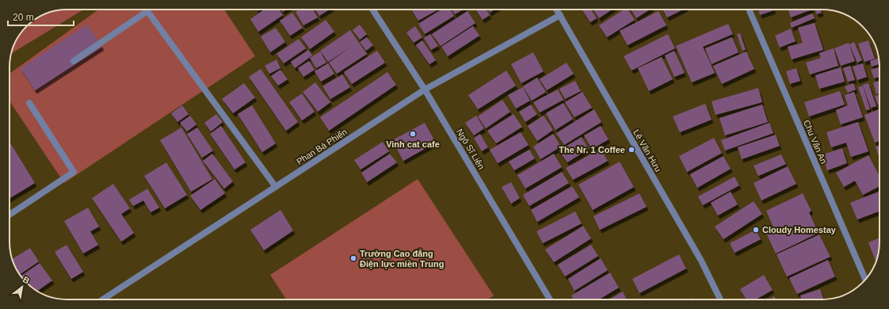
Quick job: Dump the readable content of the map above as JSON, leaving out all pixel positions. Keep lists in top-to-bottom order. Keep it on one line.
{"streets":{"street":["Chu Văn An","Phan Bá Phiến","Ngô Sĩ Liên","Lê Văn Hưu"]},"crossings":[["Phan Bá Phiến","Ngô Sĩ Liên"],["Phan Bá Phiến","Lê Văn Hưu"]],"places":["Vinh cat cafe","The Nr. 1 Coffee","Cloudy Homestay","Trường Cao đẳng Điện lực miền Trung"],"scale_bar":"20 m","north":"top right"}
